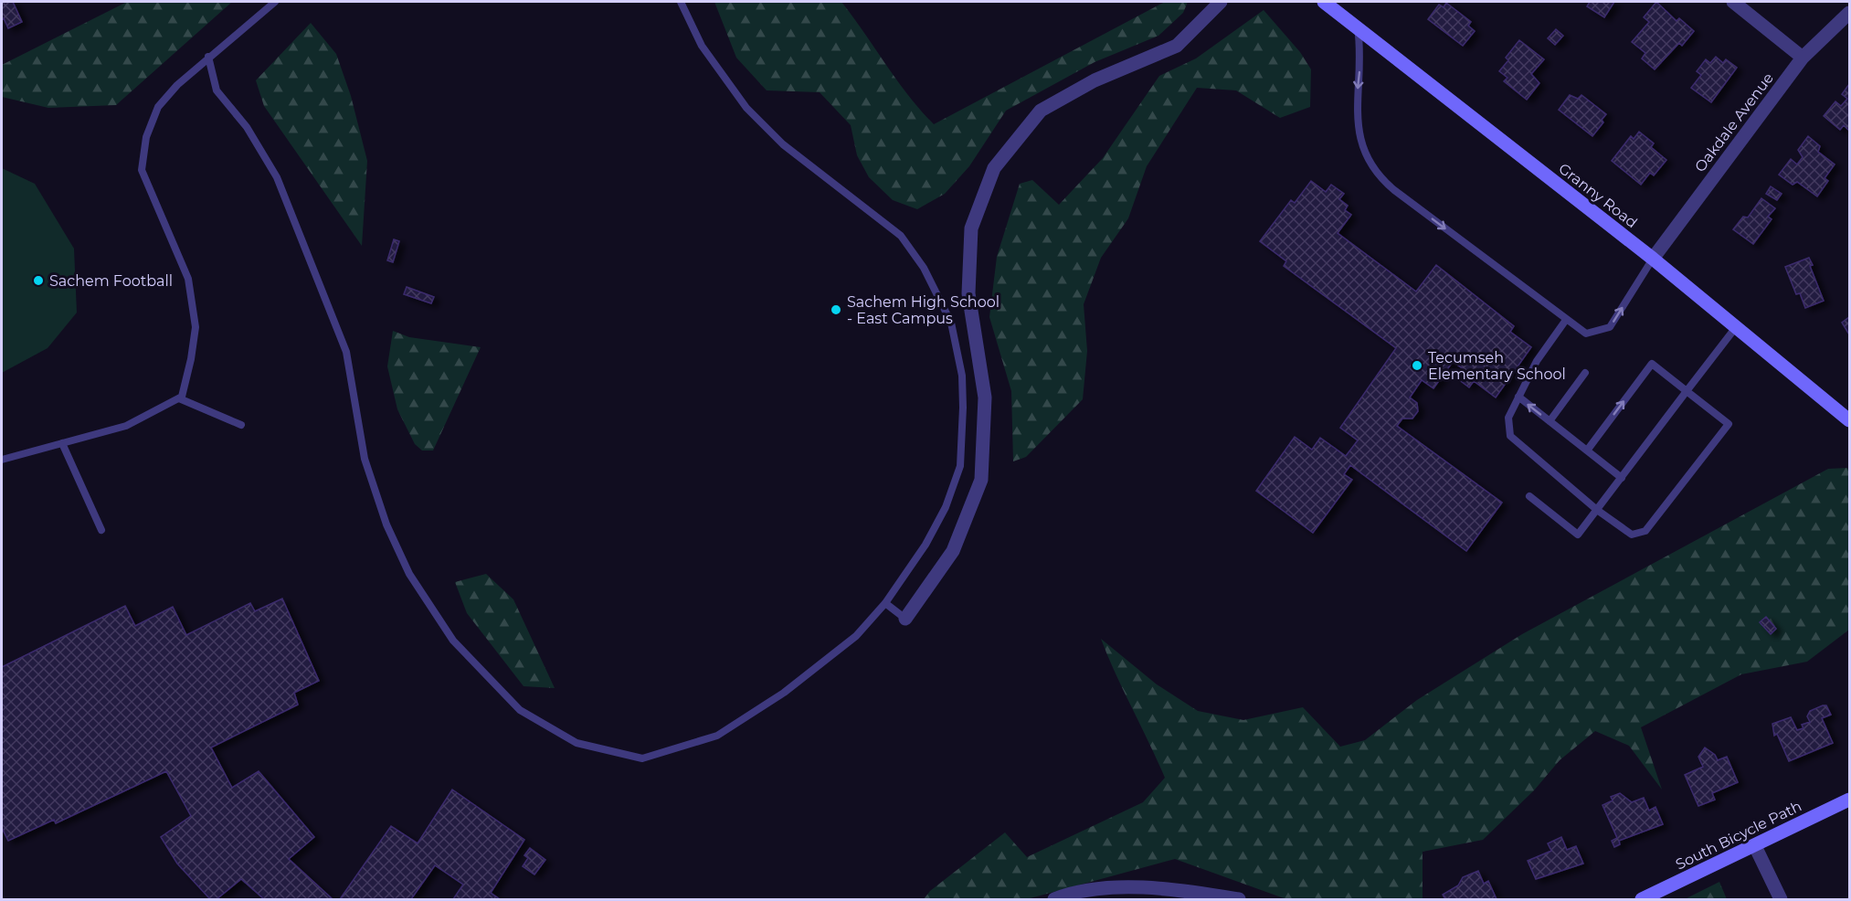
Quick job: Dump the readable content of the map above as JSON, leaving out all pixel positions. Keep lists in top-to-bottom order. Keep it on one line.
{"streets":{"street":["Oakdale Avenue","Granny Road","South Bicycle Path"]},"crossings":[["Oakdale Avenue","Granny Road"]],"places":["Sachem Football","Sachem High School - East Campus","Tecumseh Elementary School"]}
